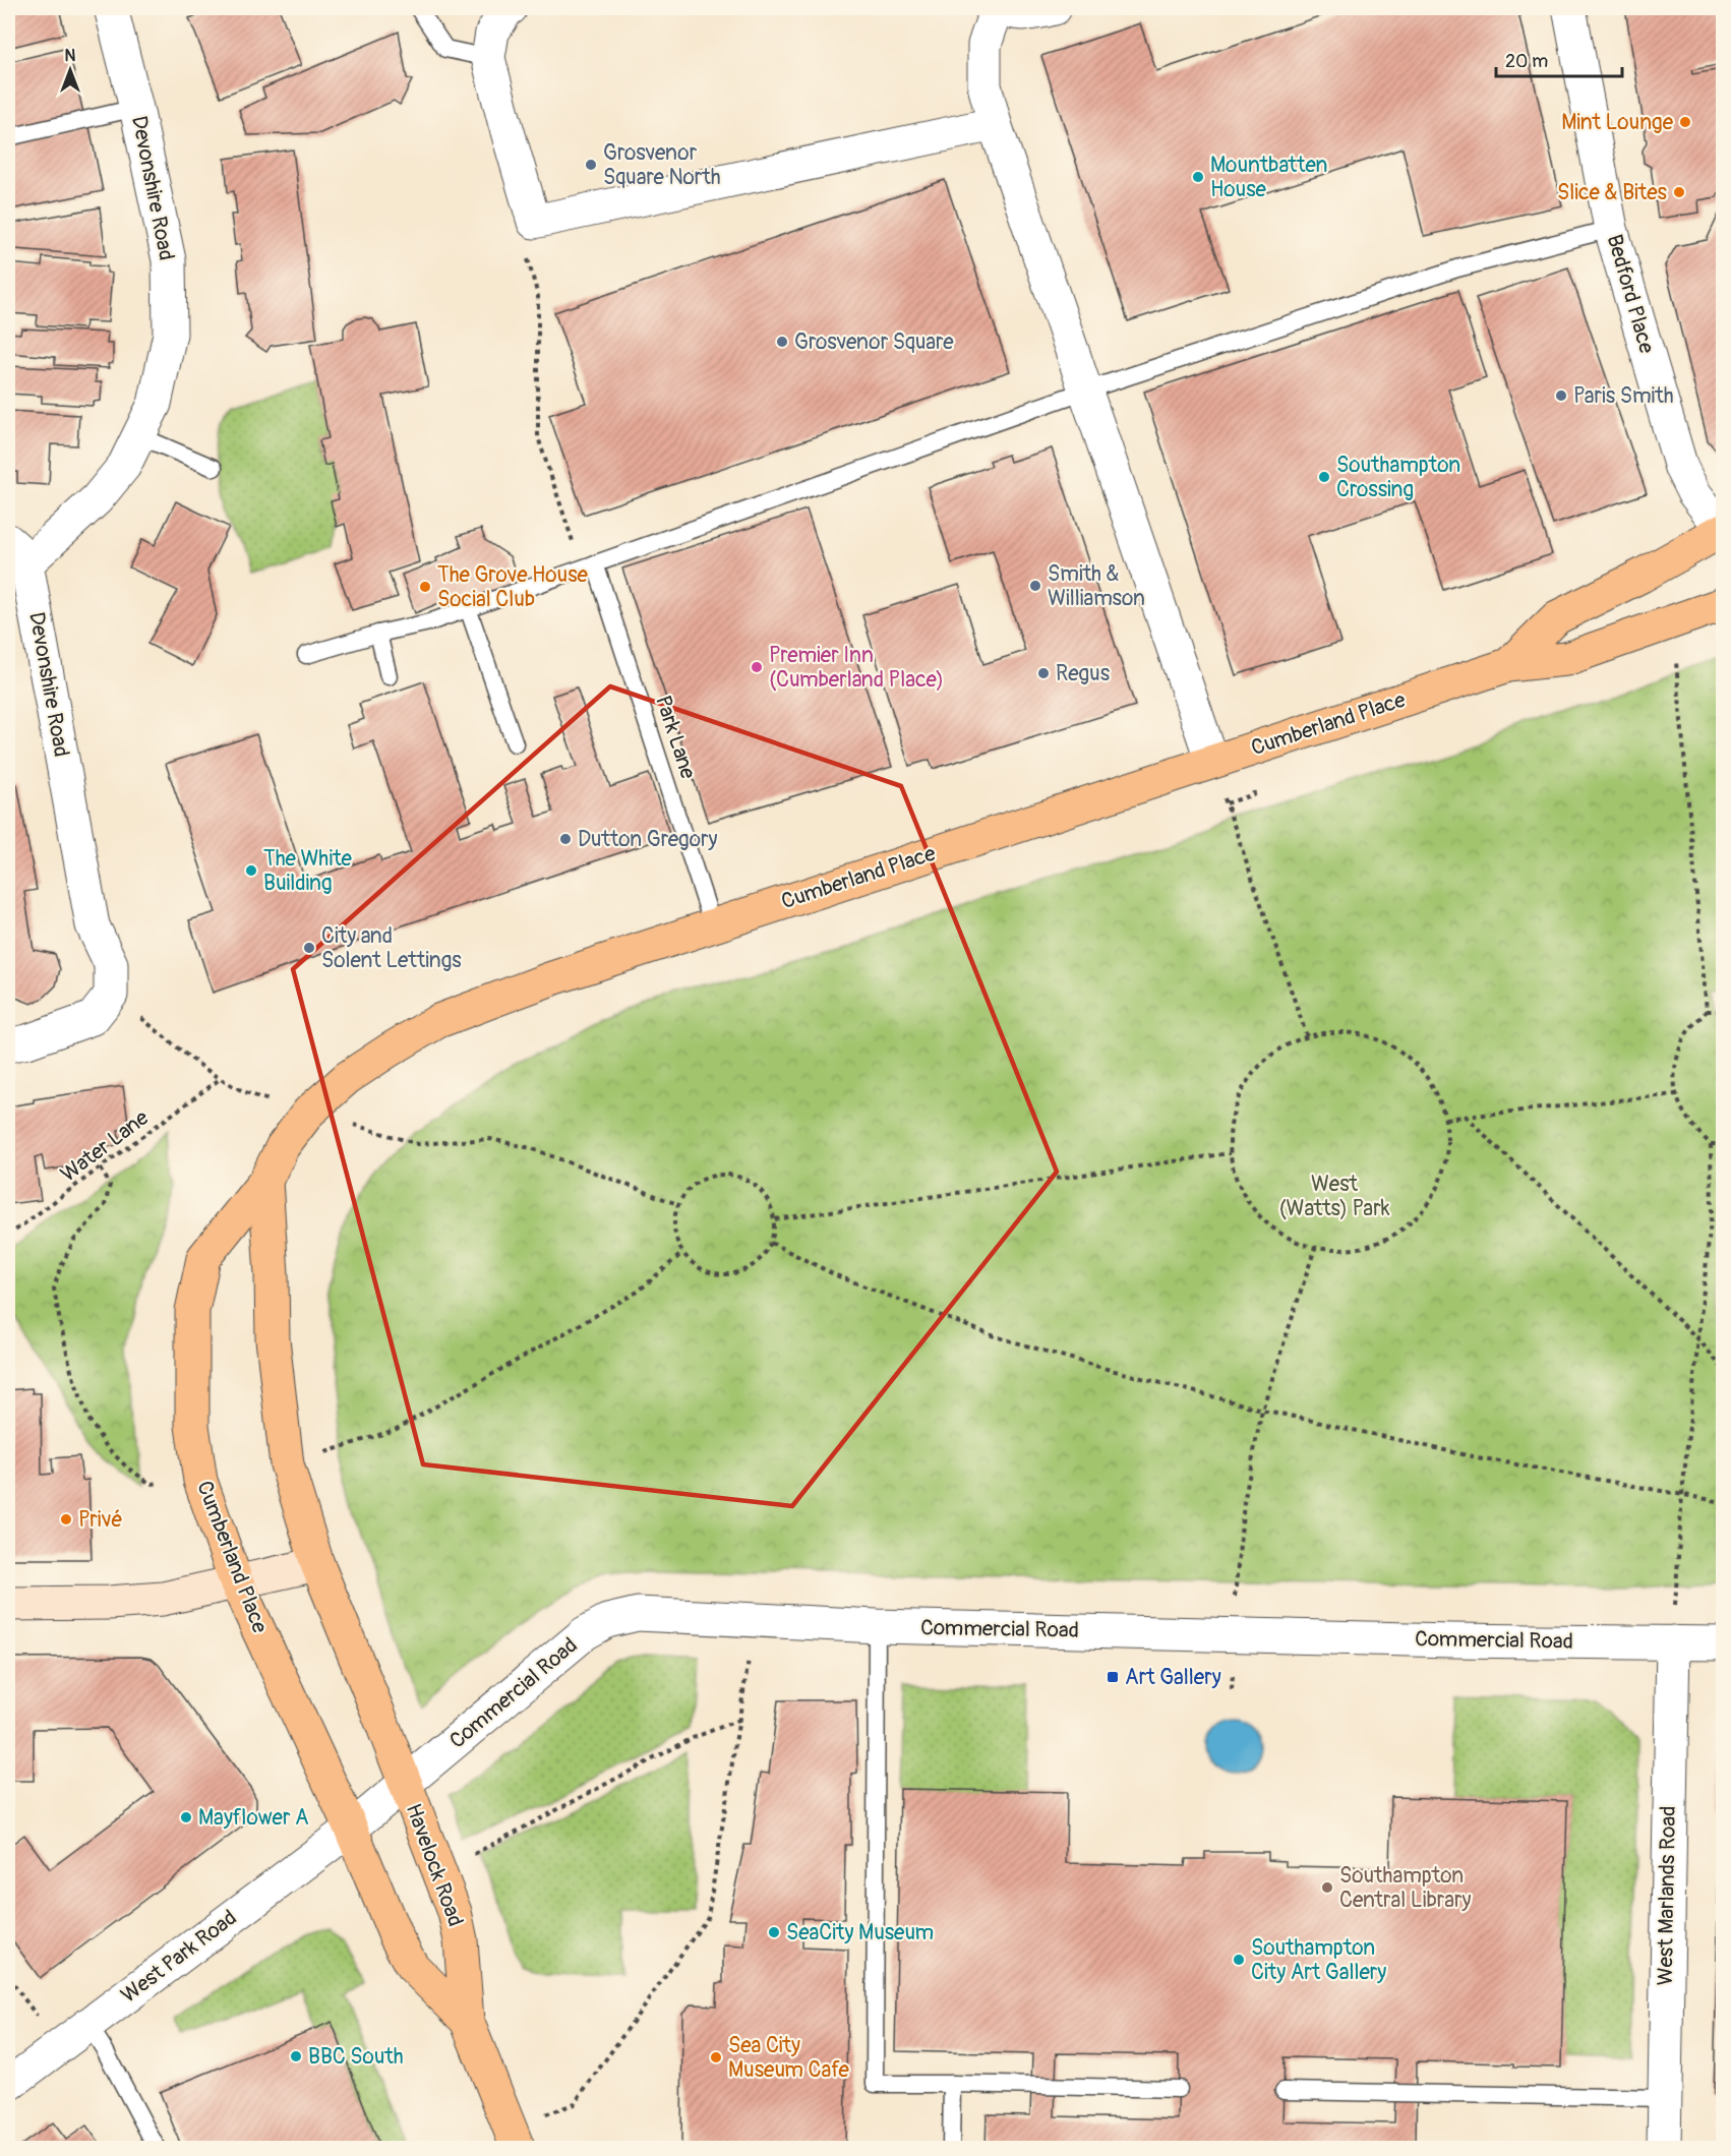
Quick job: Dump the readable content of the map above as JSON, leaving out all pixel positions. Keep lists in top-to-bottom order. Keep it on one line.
{"streets":{"main road":["Cumberland Place","Havelock Road"],"street":["Devonshire Road","Bedford Place","Commercial Road","West Marlands Road","West Park Road"],"lane":["Park Lane"],"path":["Water Lane"]},"crossings":[["Bedford Place","Cumberland Place"],["Cumberland Place","Park Lane"],["Cumberland Place","Commercial Road"],["Cumberland Place","Havelock Road"],["Cumberland Place","West Park Road"],["Commercial Road","Havelock Road"],["Commercial Road","West Marlands Road"],["Commercial Road","West Park Road"],["Havelock Road","West Park Road"]],"parks":["West (Watts) Park"],"places":{"other":["Mint Lounge","Grosvenor Square North","Mountbatten House","Slice & Bites","Grosvenor Square","Paris Smith","Southampton Crossing","Smith & Williamson","The Grove House Social Club","Premier Inn (Cumberland Place)","Regus","Dutton Gregory","The White Building","City and Solent Lettings","Privé","Mayflower A","Southampton Central Library","SeaCity Museum","Southampton City Art Gallery","BBC South","Sea City Museum Cafe"],"transit":["Art Gallery"]},"scale_bar":"20 m","north":"top"}
